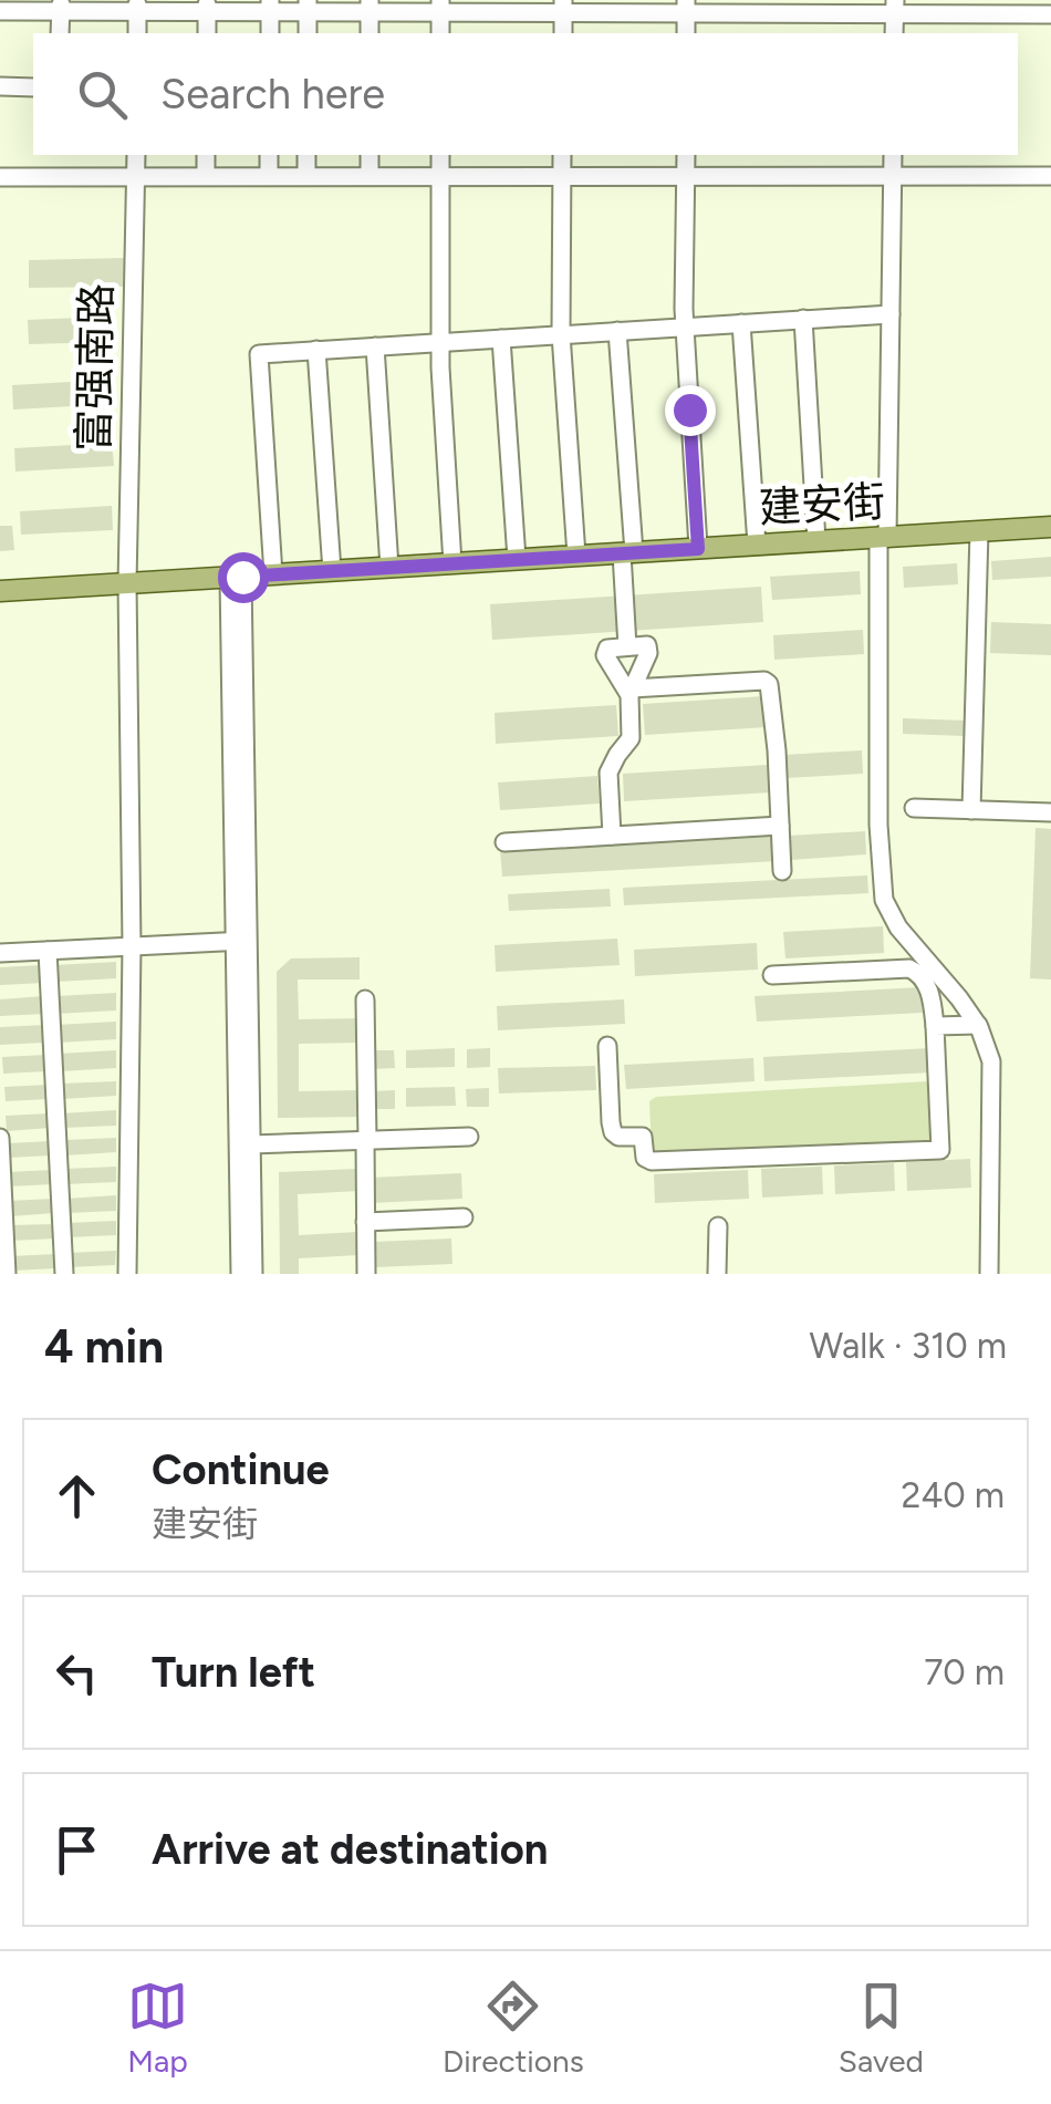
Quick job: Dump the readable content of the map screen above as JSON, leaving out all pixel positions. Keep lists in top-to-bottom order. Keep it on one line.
{"streets":{"main road":["建安街"],"street":["富强南路"]},"crossings":[["富强南路","建安街"]],"page":{"search":"Search here","heading":["4 min","Walk · 310 m"],"list":[["Continue","建安街","240 m"],["Turn left","70 m"],"Arrive at destination"],"nav":["Map","Directions","Saved"]}}
